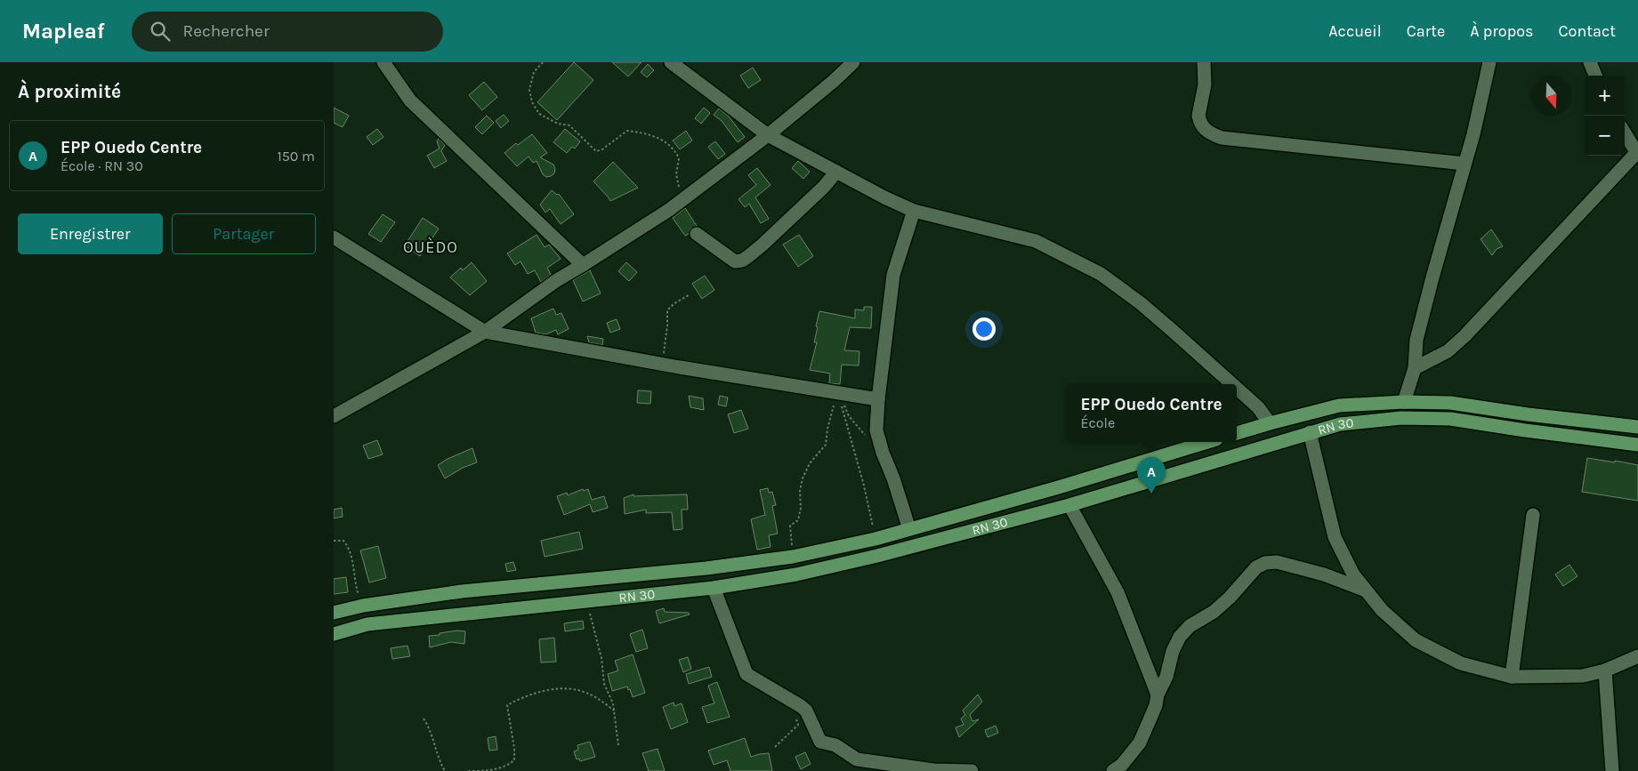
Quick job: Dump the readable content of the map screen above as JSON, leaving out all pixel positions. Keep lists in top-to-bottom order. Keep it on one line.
{"streets":{"main road":["RN 30"]},"districts":["OUÈDO"],"north":"bottom","page":{"header":"Mapleaf","search":"Rechercher","nav":["Accueil","Carte","À propos","Contact"],"heading":"À proximité","map_buttons":["+","−"],"list":[{"mark":"A","name":"EPP Ouedo Centre","note":"École · RN 30","value":"150 m"}],"buttons":["Enregistrer","Partager"],"popup":["EPP Ouedo Centre","École"],"pins":"A"}}
